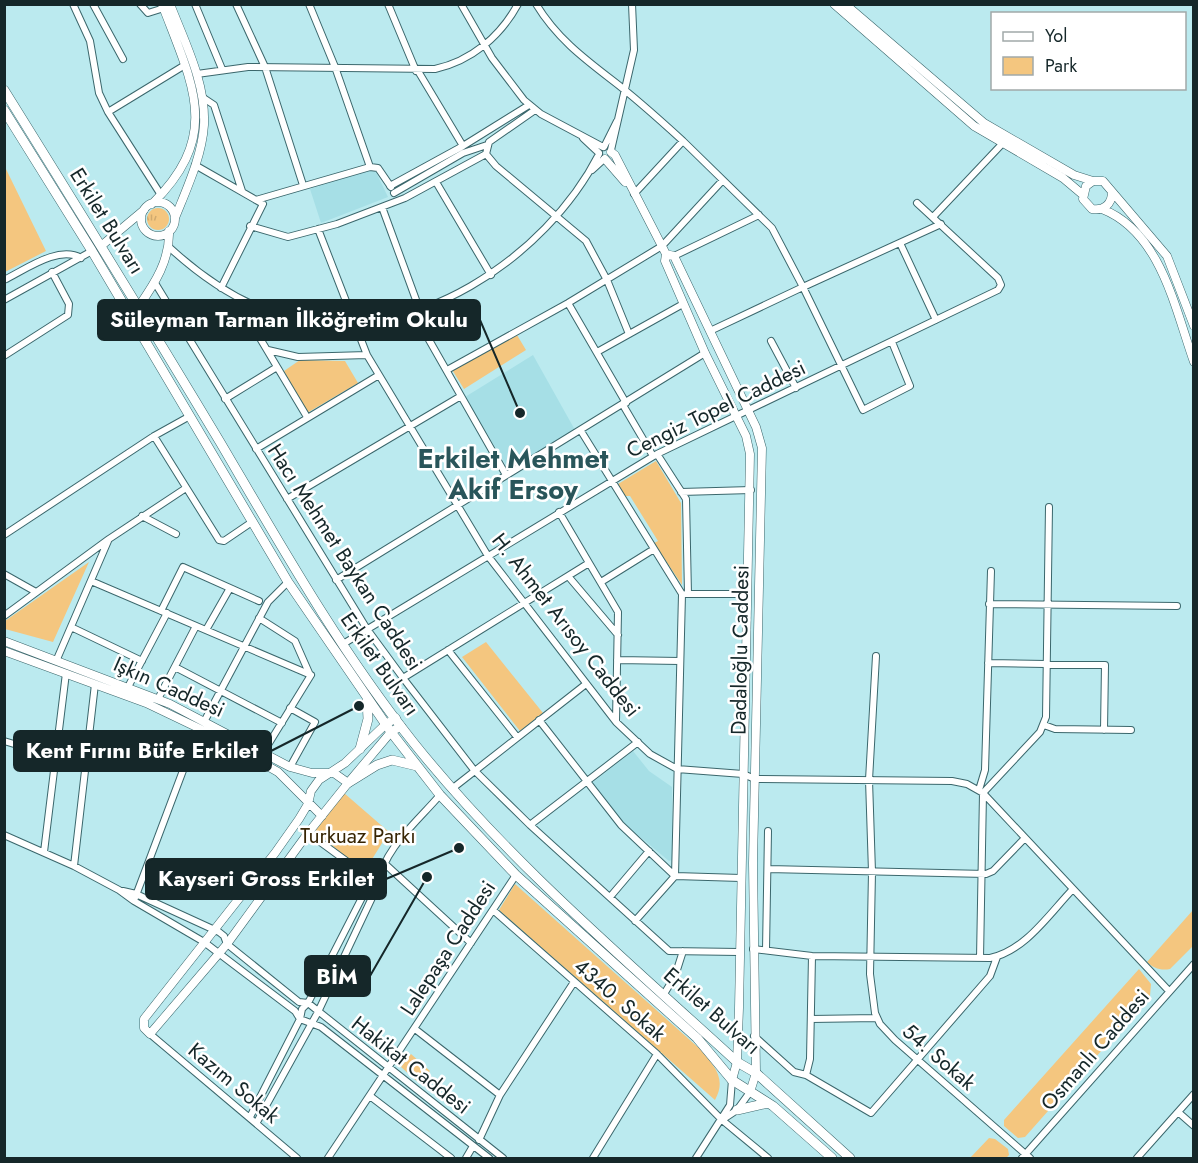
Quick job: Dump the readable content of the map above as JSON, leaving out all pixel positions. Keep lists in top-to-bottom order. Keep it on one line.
{"streets":{"main road":["Erkilet Bulvarı"],"street":["Cengiz Topel Caddesi","Hacı Mehmet Baykan Caddesi","H. Ahmet Arısoy Caddesi","Dadaloğlu Caddesi","Işkın Caddesi","Lalepaşa Caddesi","4340. Sokak","Osmanlı Caddesi","54. Sokak","Hakikat Caddesi","Kazım Sokak"]},"crossings":[["Erkilet Bulvarı","Cengiz Topel Caddesi"],["Erkilet Bulvarı","Dadaloğlu Caddesi"],["Erkilet Bulvarı","Lalepaşa Caddesi"],["Cengiz Topel Caddesi","Hacı Mehmet Baykan Caddesi"],["Cengiz Topel Caddesi","H. Ahmet Arısoy Caddesi"],["Cengiz Topel Caddesi","Dadaloğlu Caddesi"],["Hacı Mehmet Baykan Caddesi","Dadaloğlu Caddesi"],["H. Ahmet Arısoy Caddesi","Dadaloğlu Caddesi"],["Lalepaşa Caddesi","4340. Sokak"],["Lalepaşa Caddesi","Hakikat Caddesi"],["Osmanlı Caddesi","54. Sokak"]],"districts":["Erkilet Mehmet Akif Ersoy"],"parks":["Turkuaz Parkı"],"places":["Süleyman Tarman İlköğretim Okulu","Kent Fırını Büfe Erkilet","Kayseri Gross Erkilet","BİM"],"legend":["Yol","Park"]}
